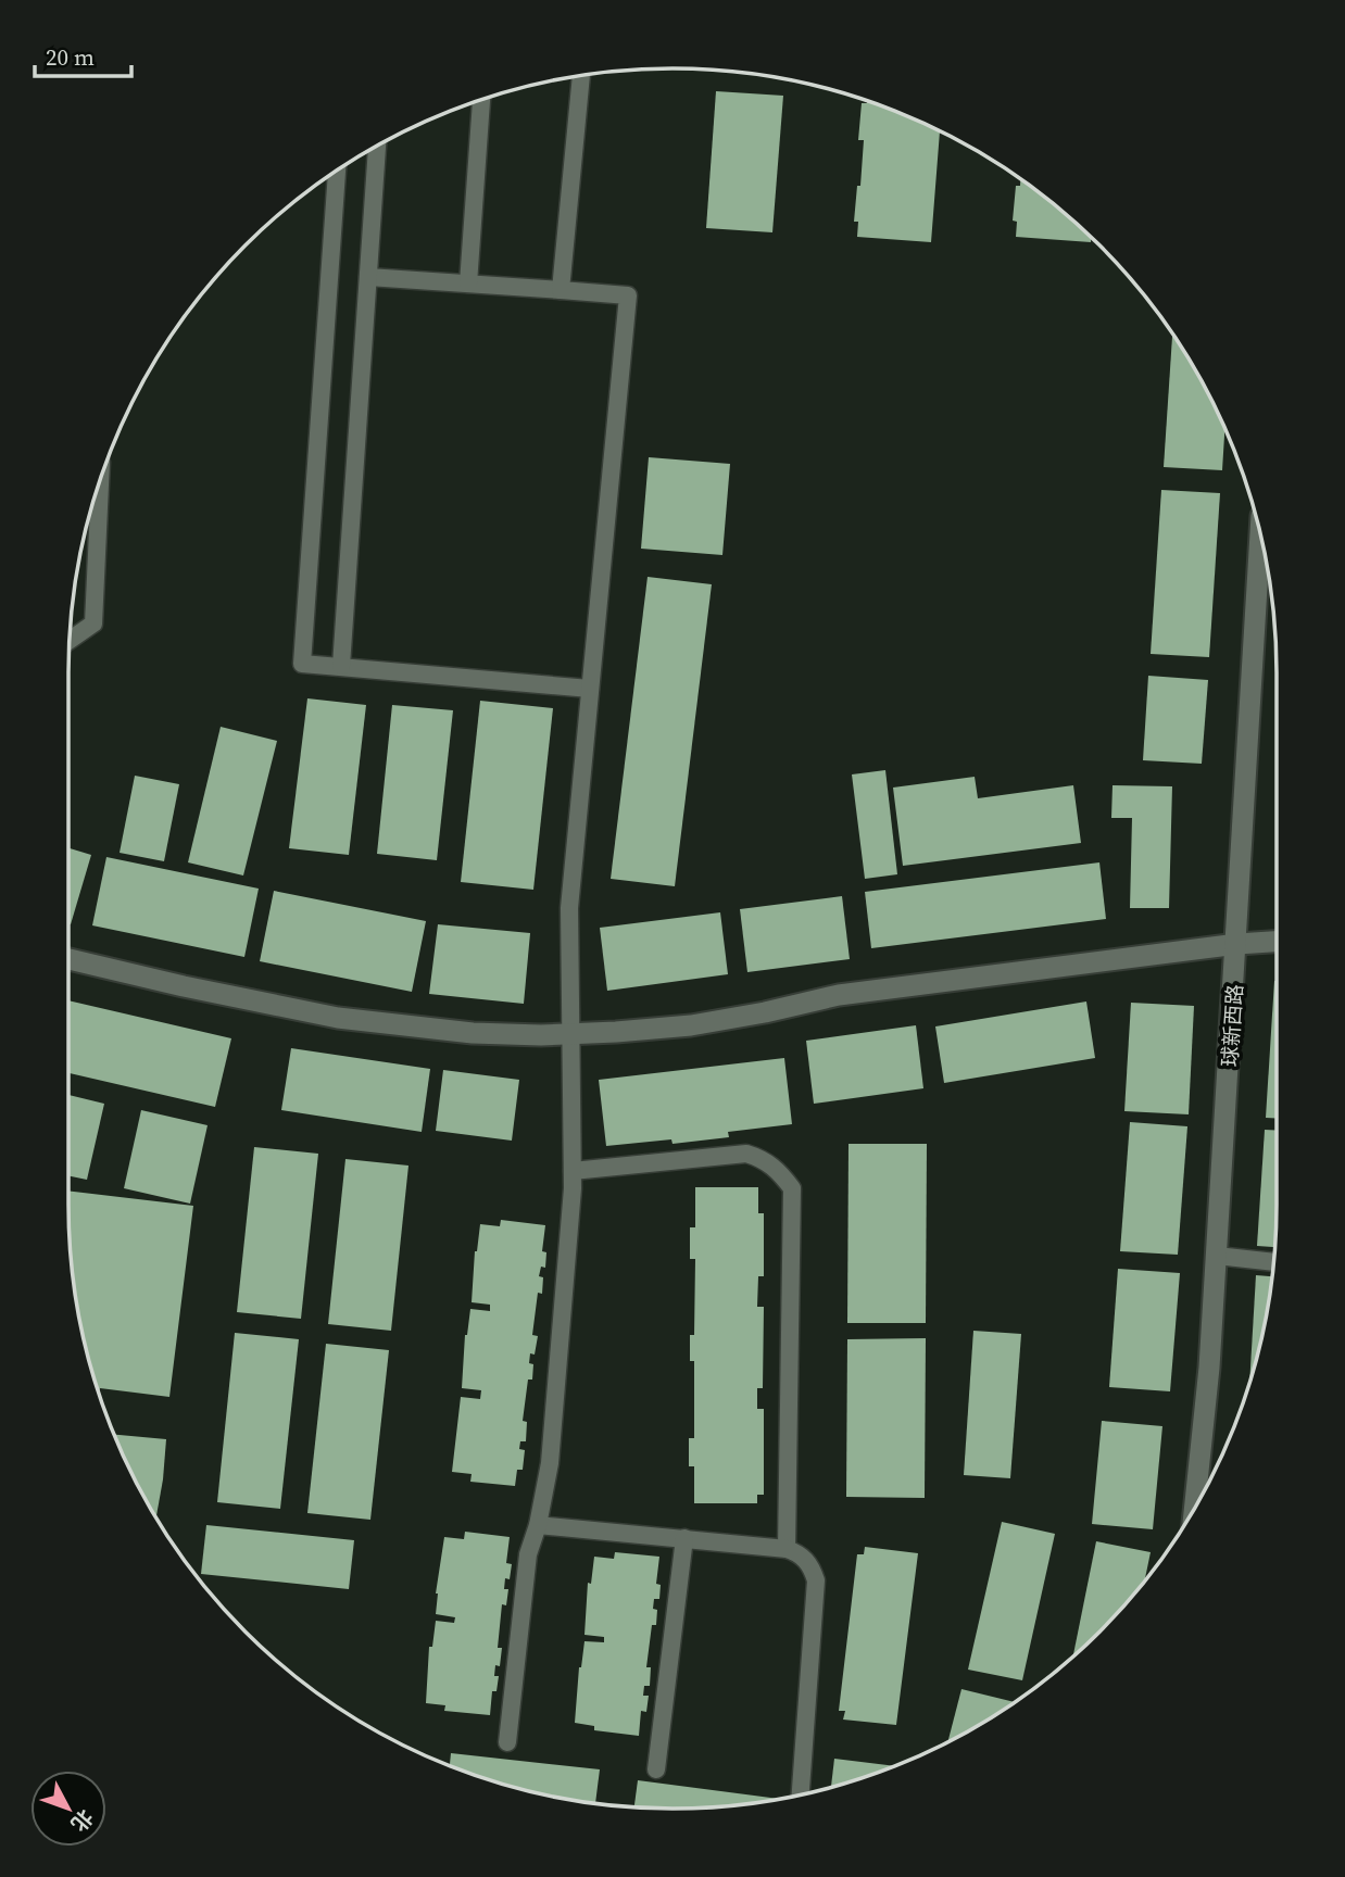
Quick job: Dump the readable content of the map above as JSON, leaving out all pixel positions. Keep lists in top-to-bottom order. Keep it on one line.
{"streets":{"street":["球新西路"]},"scale_bar":"20 m","north":"bottom right"}
